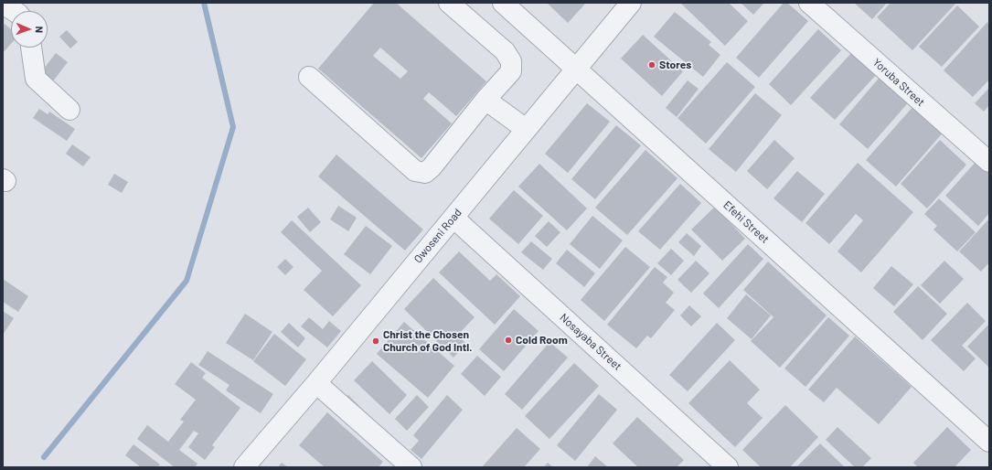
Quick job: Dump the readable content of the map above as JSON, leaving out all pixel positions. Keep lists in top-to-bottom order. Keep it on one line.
{"streets":{"street":["Yoruba Street","Efehi Street","Owoseni Road","Nosayaba Street"]},"crossings":[["Efehi Street","Owoseni Road"],["Owoseni Road","Nosayaba Street"]],"places":["Stores","Cold Room","Christ the Chosen Church of God Intl."],"north":"right"}
